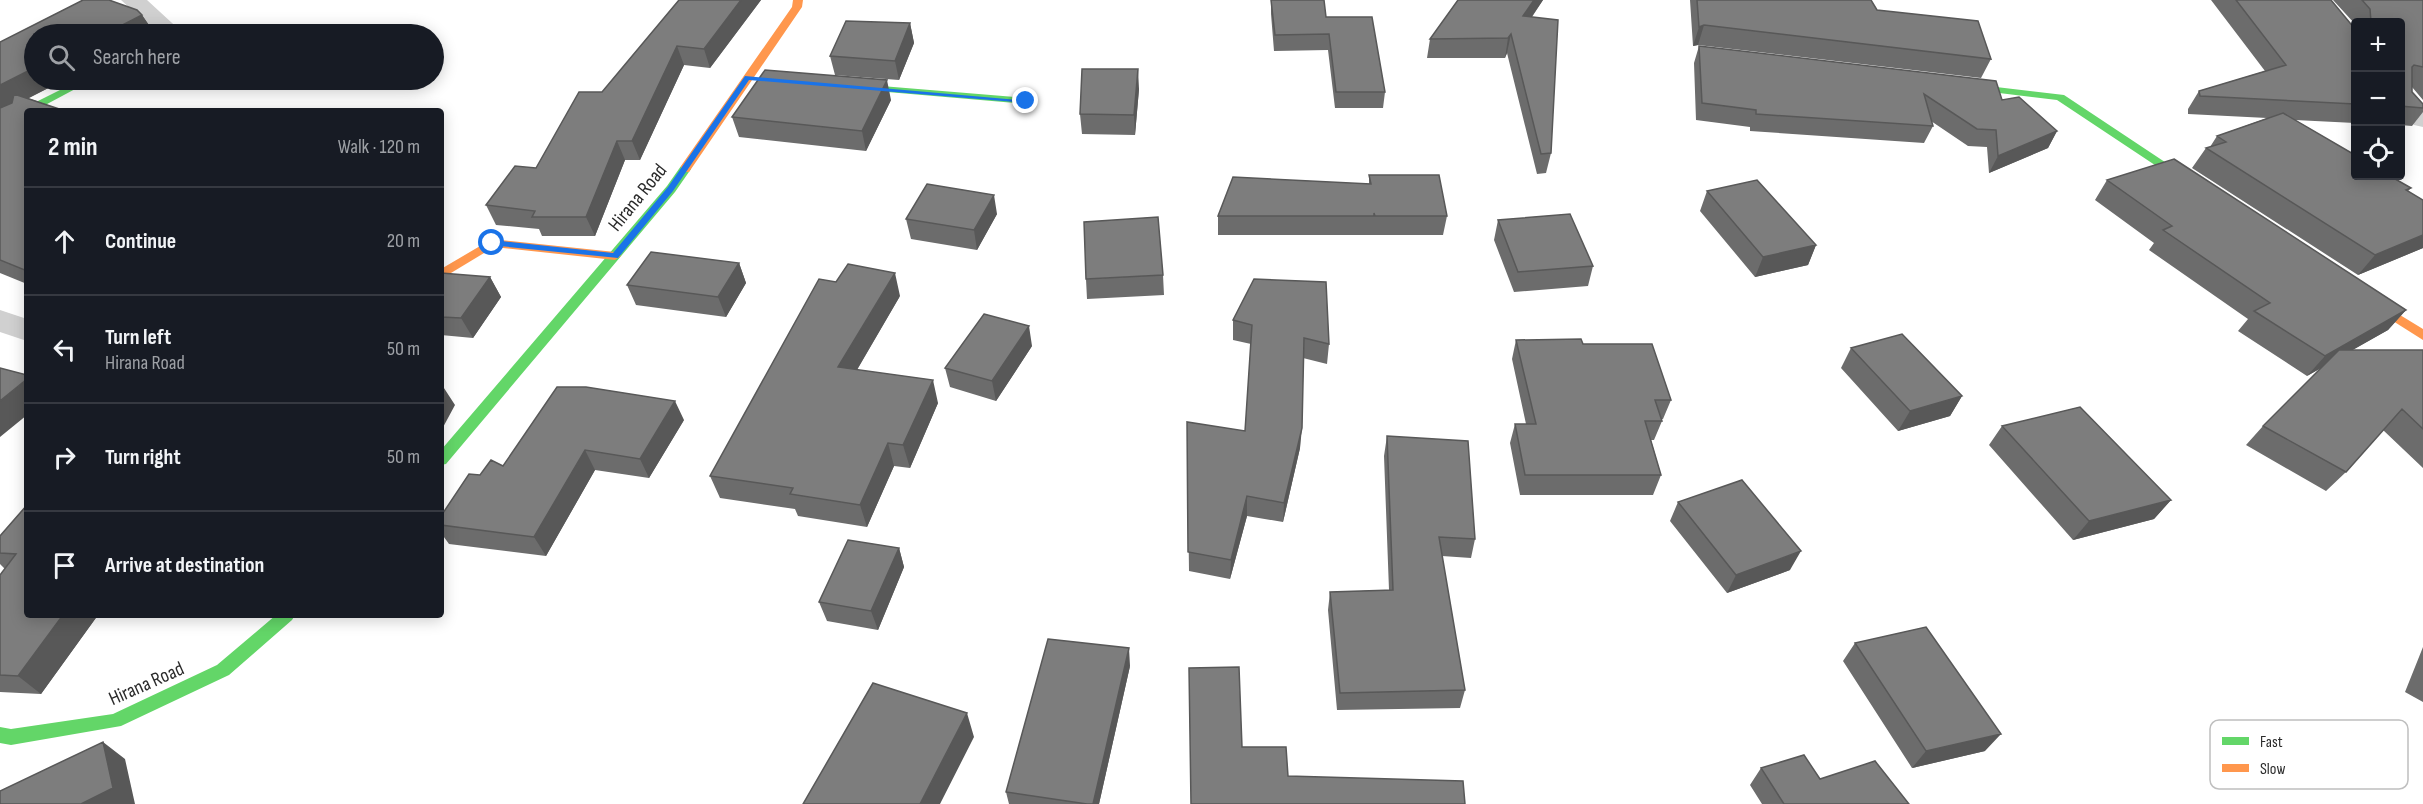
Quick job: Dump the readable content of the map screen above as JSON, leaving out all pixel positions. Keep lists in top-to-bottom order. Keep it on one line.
{"streets":{"street":["Hirana Road"]},"legend":["Fast","Slow"],"page":{"map_buttons":["+","−"],"search":"Search here","heading":["2 min","Walk · 120 m"],"list":[["Continue","20 m"],["Turn left","Hirana Road","50 m"],["Turn right","50 m"],"Arrive at destination"]}}
